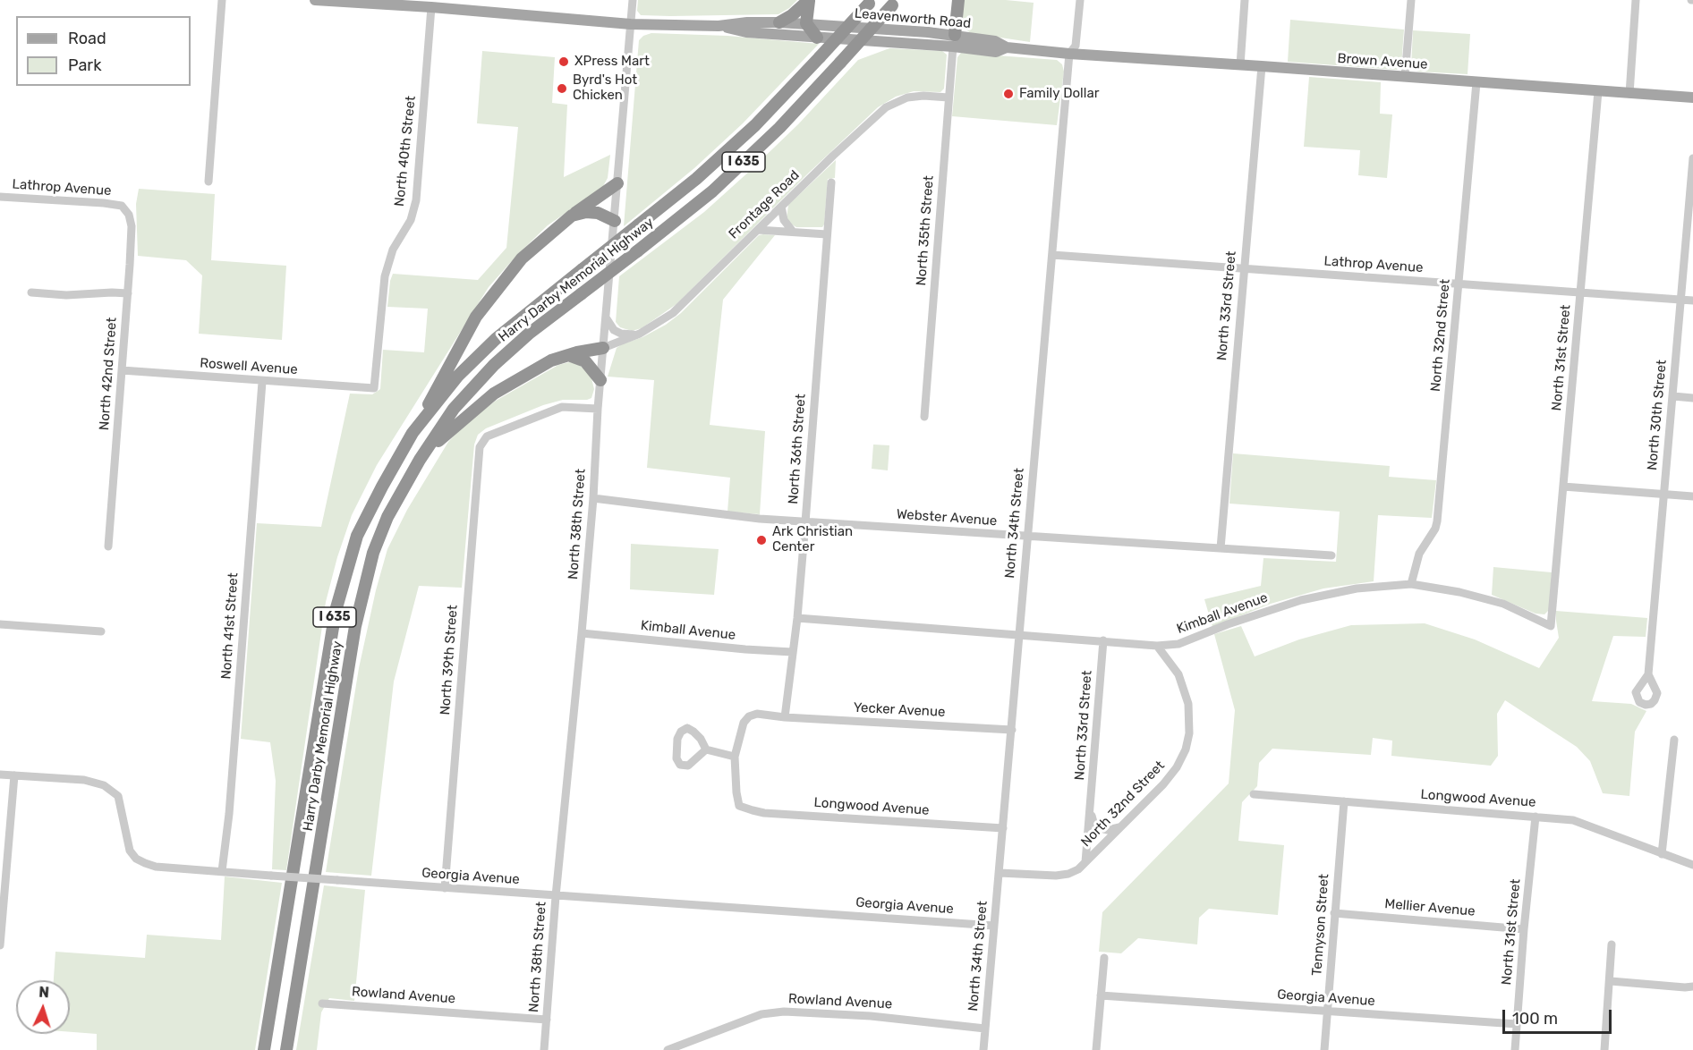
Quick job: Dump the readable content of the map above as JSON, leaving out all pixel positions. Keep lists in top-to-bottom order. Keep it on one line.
{"streets":{"highway":["I 635","Harry Darby Memorial Highway"],"main road":["Leavenworth Road","Brown Avenue"],"street":["North 40th Street","Lathrop Avenue","Frontage Road","North 35th Street","North 33rd Street","North 32nd Street","North 31st Street","Roswell Avenue","North 42nd Street","North 30th Street","North 36th Street","Webster Avenue","North 34th Street","North 38th Street","Kimball Avenue","North 41st Street","North 39th Street","Yecker Avenue","Longwood Avenue","Georgia Avenue","Mellier Avenue","Tennyson Street","Rowland Avenue"]},"crossings":[["Leavenworth Road","Brown Avenue"],["Leavenworth Road","North 40th Street"],["Leavenworth Road","North 35th Street"],["Leavenworth Road","North 34th Street"],["Leavenworth Road","North 38th Street"],["Brown Avenue","North 33rd Street"],["Brown Avenue","North 32nd Street"],["Brown Avenue","North 31st Street"],["Brown Avenue","North 34th Street"],["North 40th Street","Roswell Avenue"],["Lathrop Avenue","North 33rd Street"],["Lathrop Avenue","North 32nd Street"],["Lathrop Avenue","North 31st Street"],["Lathrop Avenue","North 42nd Street"],["Lathrop Avenue","North 30th Street"],["Lathrop Avenue","North 34th Street"],["Frontage Road","North 35th Street"],["Frontage Road","North 38th Street"],["North 33rd Street","North 32nd Street"],["North 33rd Street","Webster Avenue"],["North 33rd Street","Kimball Avenue"],["North 32nd Street","Kimball Avenue"],["North 31st Street","Kimball Avenue"],["North 31st Street","Longwood Avenue"],["North 31st Street","Georgia Avenue"],["North 31st Street","Mellier Avenue"],["Roswell Avenue","North 42nd Street"],["Roswell Avenue","North 41st Street"],["North 36th Street","Webster Avenue"],["North 36th Street","Kimball Avenue"],["North 36th Street","Yecker Avenue"],["Webster Avenue","North 34th Street"],["Webster Avenue","North 38th Street"],["North 34th Street","Kimball Avenue"],["North 34th Street","Yecker Avenue"],["North 34th Street","Longwood Avenue"],["North 34th Street","Georgia Avenue"],["North 34th Street","Rowland Avenue"],["North 38th Street","Kimball Avenue"],["North 38th Street","North 39th Street"],["North 38th Street","Georgia Avenue"],["North 38th Street","Rowland Avenue"],["North 41st Street","Georgia Avenue"],["North 39th Street","Georgia Avenue"],["Yecker Avenue","Longwood Avenue"],["Longwood Avenue","Tennyson Street"],["Georgia Avenue","Tennyson Street"],["Mellier Avenue","Tennyson Street"]],"places":["XPress Mart","Byrd's Hot Chicken","Family Dollar","Ark Christian Center"],"legend":["Road","Park"],"scale_bar":"100 m","north":"top"}
